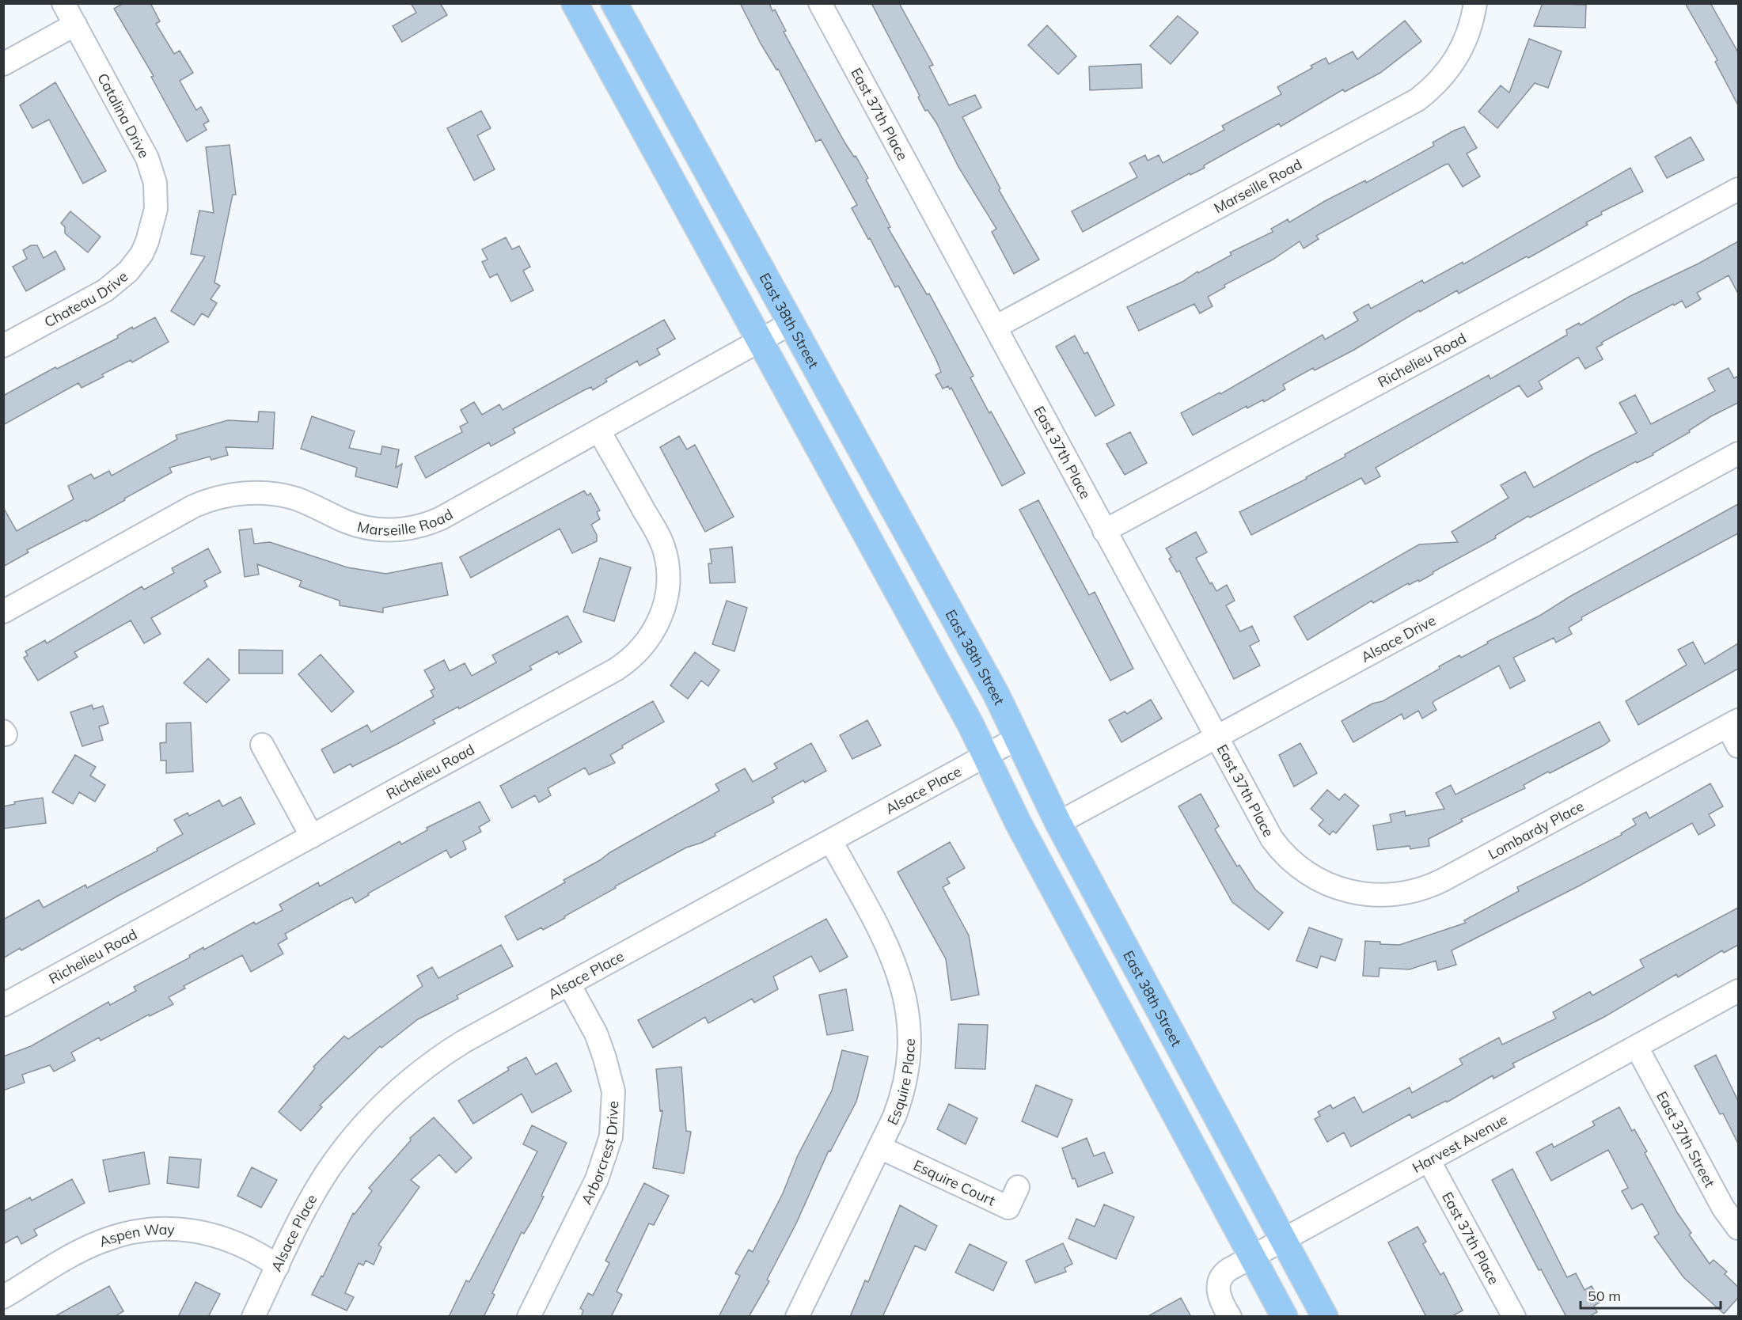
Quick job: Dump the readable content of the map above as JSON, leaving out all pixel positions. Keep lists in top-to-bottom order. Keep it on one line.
{"streets":{"main road":["East 38th Street"],"street":["East 37th Place","Catalina Drive","Marseille Road","Chateau Drive","Richelieu Road","Alsace Drive","Alsace Place","Lombardy Place","Esquire Place","East 37th Street","Harvest Avenue","Arborcrest Drive","Esquire Court","Aspen Way"]},"crossings":[["East 37th Place","Marseille Road"],["East 37th Place","Richelieu Road"],["East 37th Place","Alsace Drive"],["East 37th Place","Lombardy Place"],["East 37th Place","Harvest Avenue"],["Catalina Drive","Chateau Drive"],["Marseille Road","East 38th Street"],["Marseille Road","Richelieu Road"],["East 38th Street","Alsace Drive"],["East 38th Street","Alsace Place"],["East 38th Street","Harvest Avenue"],["Alsace Place","Esquire Place"],["Alsace Place","Arborcrest Drive"],["Alsace Place","Aspen Way"],["Esquire Place","Esquire Court"],["East 37th Street","Harvest Avenue"]],"scale_bar":"50 m"}
